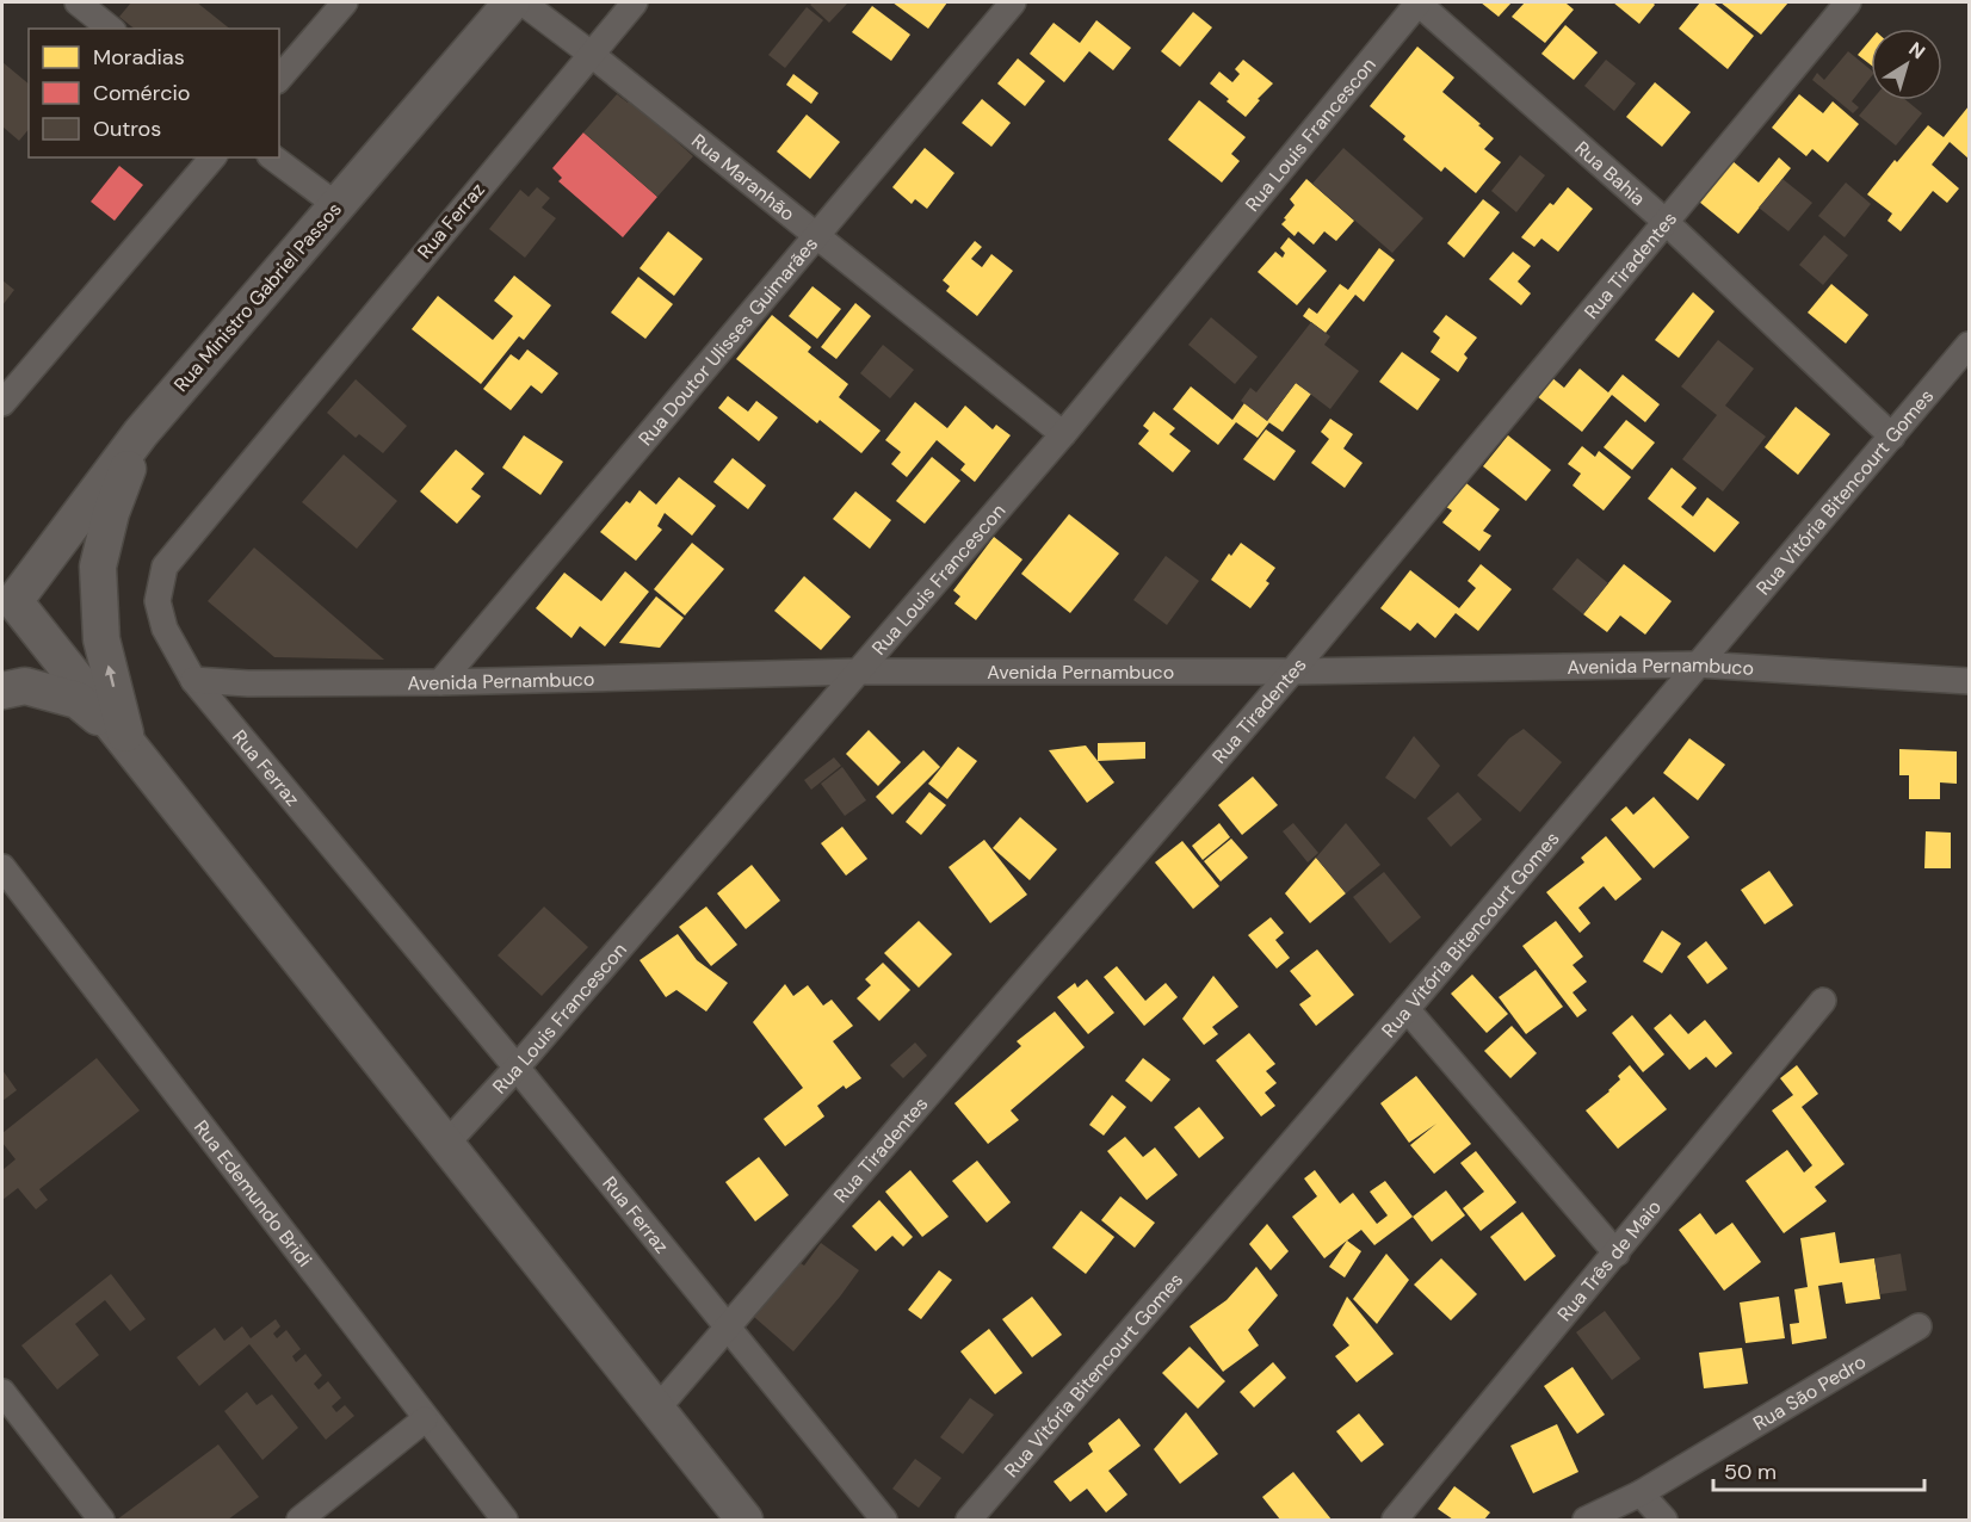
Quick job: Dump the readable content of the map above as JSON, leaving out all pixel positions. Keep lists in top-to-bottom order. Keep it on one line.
{"streets":{"main road":["Rua Ministro Gabriel Passos"],"street":["Rua Louis Francescon","Rua Bahia","Rua Maranhão","Rua Ferraz","Rua Tiradentes","Rua Doutor Ulisses Guimarães","Rua Vitória Bitencourt Gomes","Avenida Pernambuco","Rua Edemundo Bridi","Rua Três de Maio","Rua São Pedro"]},"crossings":[["Rua Louis Francescon","Rua Bahia"],["Rua Louis Francescon","Rua Maranhão"],["Rua Louis Francescon","Rua Ferraz"],["Rua Louis Francescon","Avenida Pernambuco"],["Rua Bahia","Rua Tiradentes"],["Rua Bahia","Rua Vitória Bitencourt Gomes"],["Rua Maranhão","Rua Ferraz"],["Rua Maranhão","Rua Doutor Ulisses Guimarães"],["Rua Ferraz","Rua Tiradentes"],["Rua Ferraz","Avenida Pernambuco"],["Rua Tiradentes","Avenida Pernambuco"],["Rua Doutor Ulisses Guimarães","Avenida Pernambuco"],["Rua Vitória Bitencourt Gomes","Avenida Pernambuco"]],"legend":["Moradias","Comércio","Outros"],"scale_bar":"50 m","north":"top right"}
